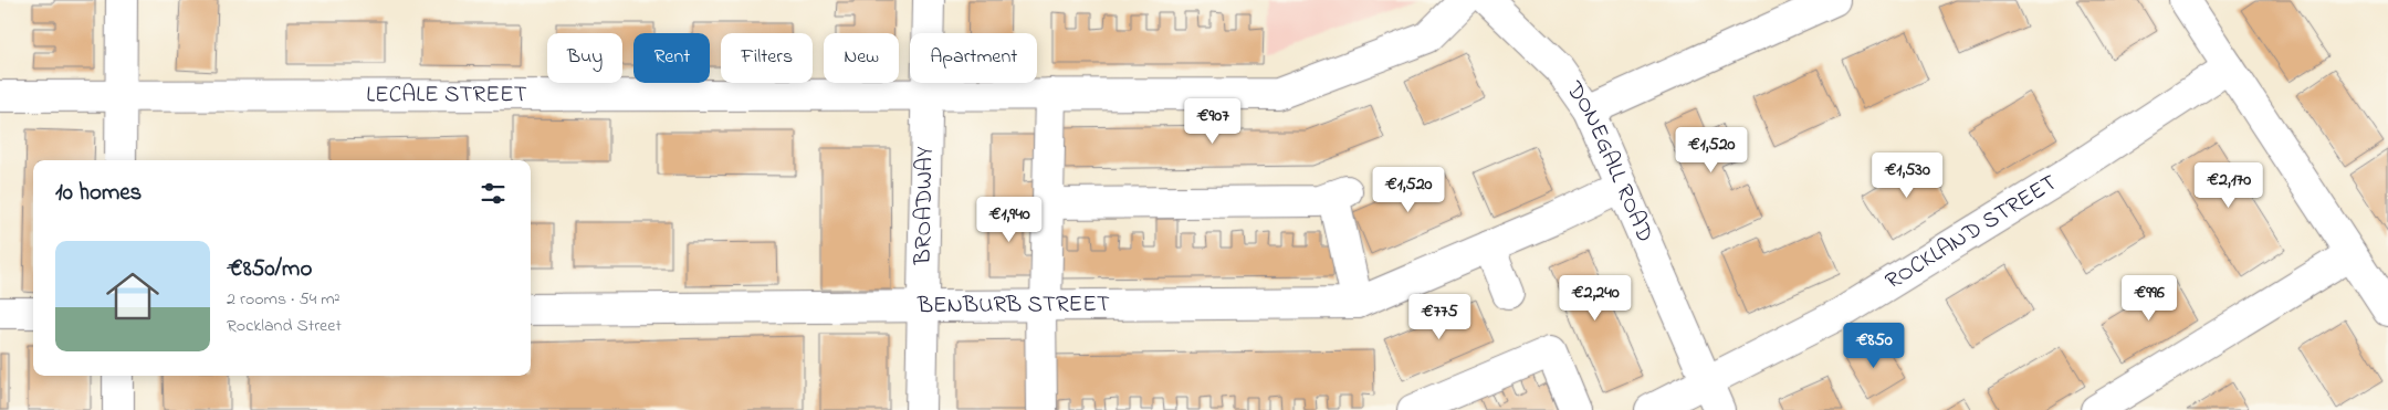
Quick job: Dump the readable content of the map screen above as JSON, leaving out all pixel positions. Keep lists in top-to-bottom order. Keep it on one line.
{"streets":{"street":["LECALE STREET","DONEGALL ROAD","BROADWAY","ROCKLAND STREET","BENBURB STREET"]},"crossings":[["LECALE STREET","BROADWAY"],["DONEGALL ROAD","ROCKLAND STREET"],["DONEGALL ROAD","BENBURB STREET"],["BROADWAY","BENBURB STREET"]],"page":{"chip":["Buy","Rent","Filters","New","Apartment"],"price":["€907","€1,520","€1,530","€2,170","€1,520","€1,940","€2,240","€996","€775","€850"],"heading":"10 homes","list":[{"name":"€850/mo","note":"2 rooms · 54 m² · Rockland Street"}]}}
